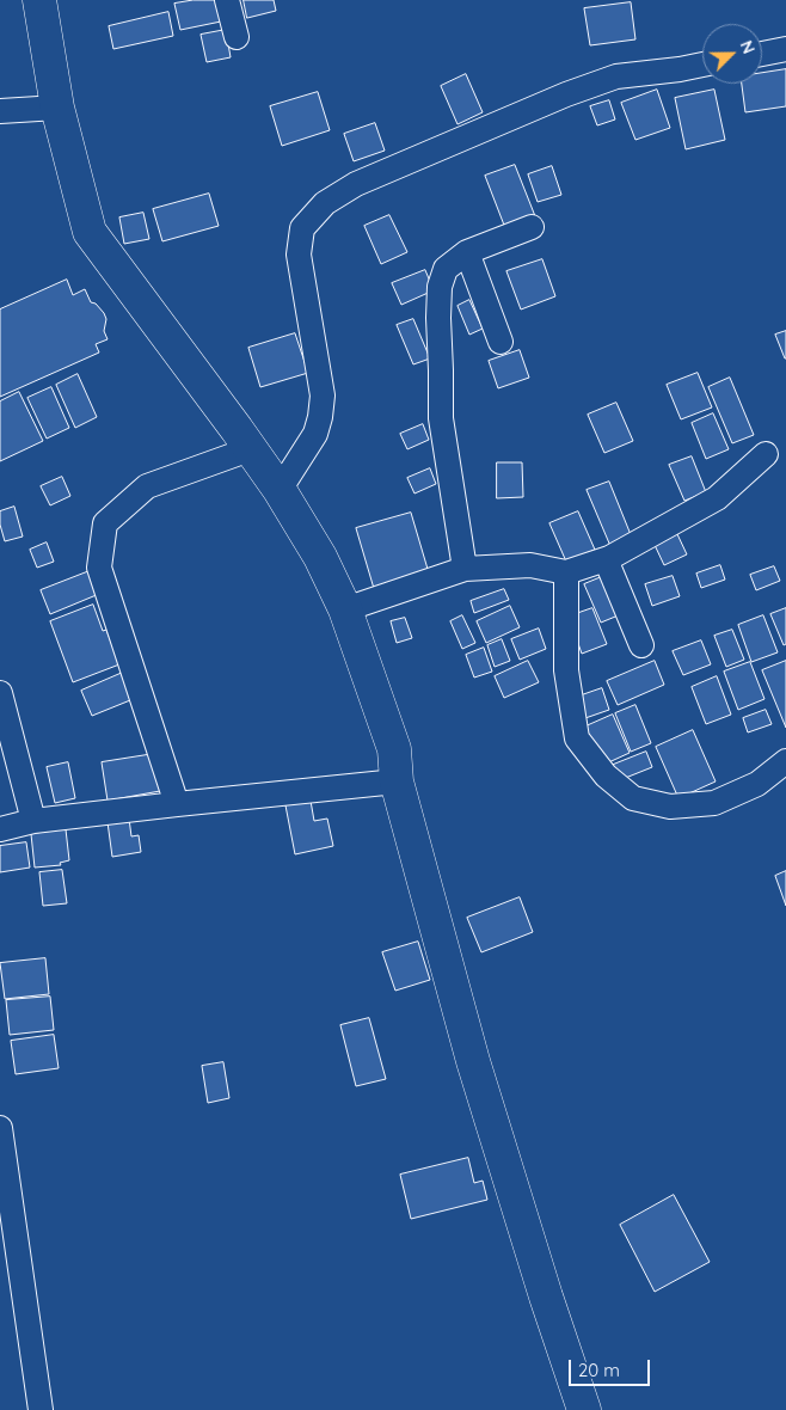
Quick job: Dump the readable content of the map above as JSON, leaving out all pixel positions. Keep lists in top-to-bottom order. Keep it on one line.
{"scale_bar":"20 m","north":"top right"}
